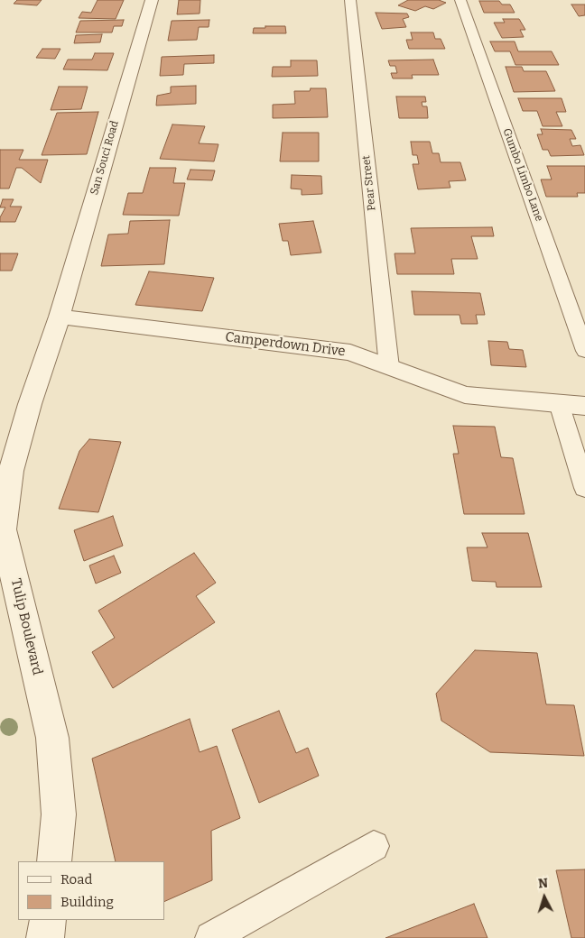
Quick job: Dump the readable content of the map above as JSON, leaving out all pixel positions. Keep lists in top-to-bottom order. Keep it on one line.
{"streets":{"street":["San Souci Road","Gumbo Limbo Lane","Pear Street","Camperdown Drive","Tulip Boulevard"]},"crossings":[["San Souci Road","Camperdown Drive"],["San Souci Road","Tulip Boulevard"],["Pear Street","Camperdown Drive"],["Camperdown Drive","Tulip Boulevard"]],"legend":["Road","Building"],"north":"top"}
